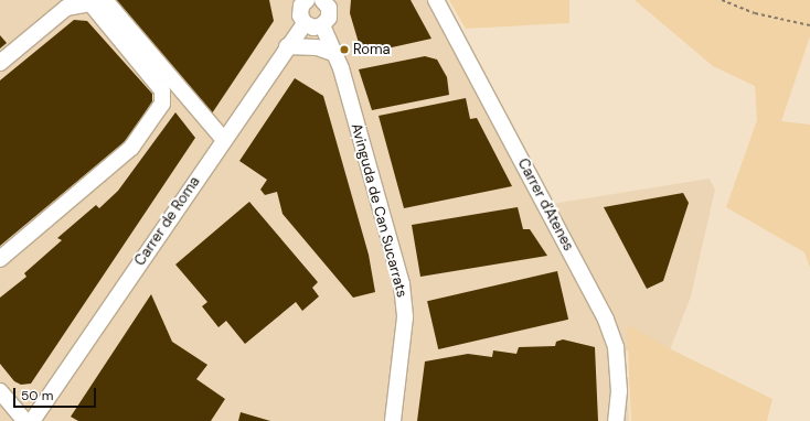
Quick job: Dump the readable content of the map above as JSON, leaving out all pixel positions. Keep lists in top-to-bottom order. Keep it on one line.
{"streets":{"street":["Carrer d'Atenes","Avinguda de Can Sucarrats","Carrer de Roma"]},"places":["Roma"],"scale_bar":"50 m"}
